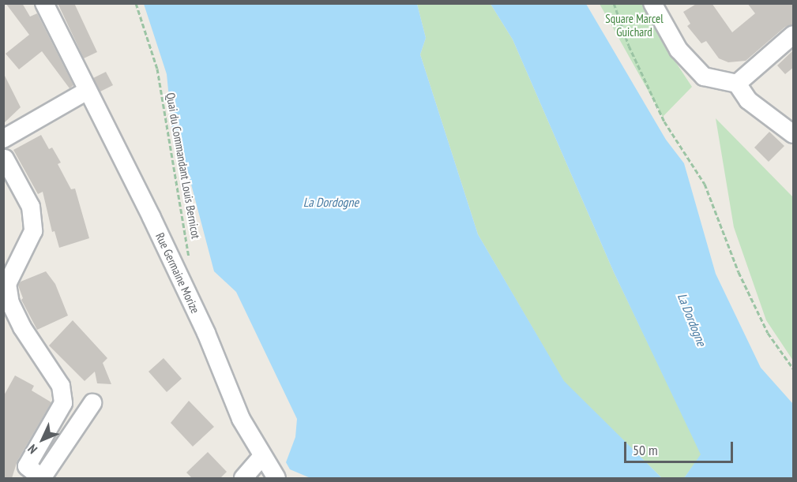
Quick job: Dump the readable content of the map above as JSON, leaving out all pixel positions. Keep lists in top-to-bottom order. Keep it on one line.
{"streets":{"street":["Rue Germaine Morize"],"path":["Quai du Commandant Louis Bernicot"]},"water":["La Dordogne"],"parks":["Square Marcel Guichard"],"scale_bar":"50 m","north":"bottom left"}
